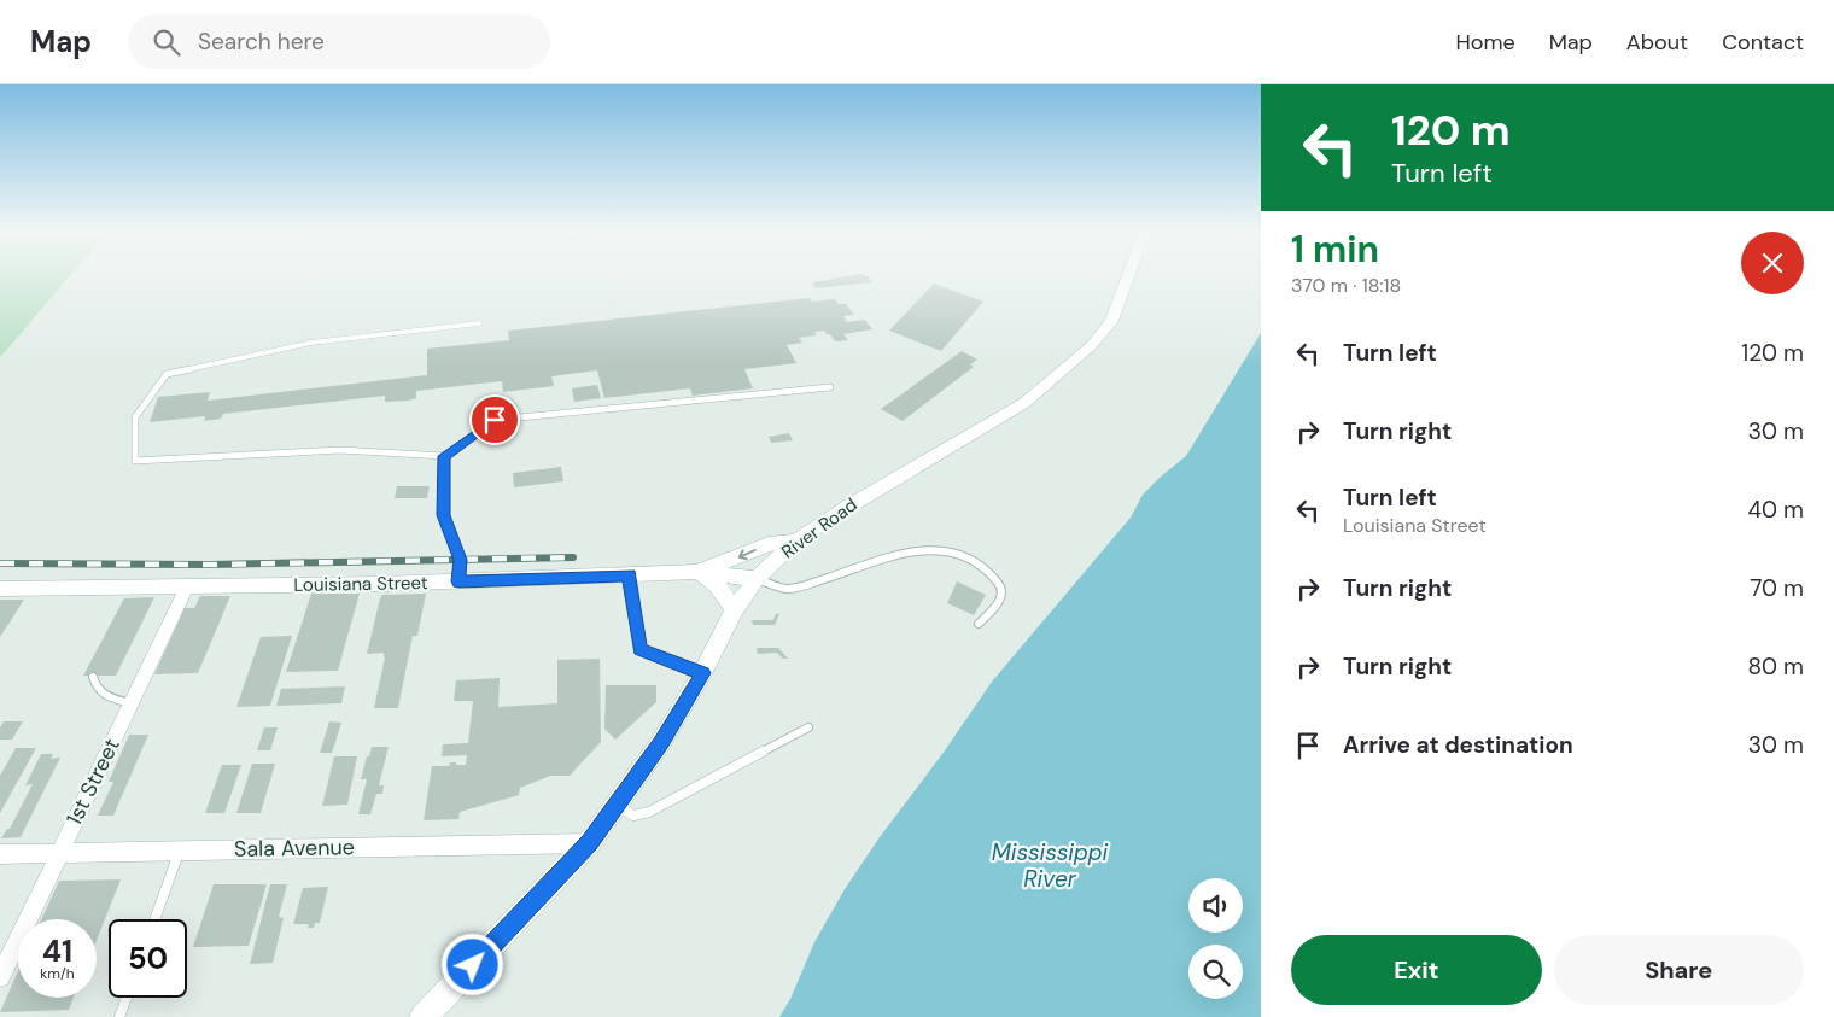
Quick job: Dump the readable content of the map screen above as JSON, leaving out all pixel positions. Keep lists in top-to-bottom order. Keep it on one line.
{"streets":{"main road":["River Road","Louisiana Street"],"street":["1st Street","Sala Avenue"]},"crossings":[["River Road","Louisiana Street"],["River Road","Sala Avenue"],["Louisiana Street","1st Street"],["1st Street","Sala Avenue"]],"water":["Mississippi River"],"page":{"header":"Map","search":"Search here","nav":["Home","Map","About","Contact"],"turn":["120 m","Turn left"],"heading":["1 min","370 m · 18:18"],"list":[{"name":"Turn left","value":"120 m"},{"name":"Turn right","value":"30 m"},{"name":"Turn left","note":"Louisiana Street","value":"40 m"},{"name":"Turn right","value":"70 m"},{"name":"Turn right","value":"80 m"},{"name":"Arrive at destination","value":"30 m"}],"speed":"41 km/h","limit":"50","buttons":["Exit","Share"]}}
